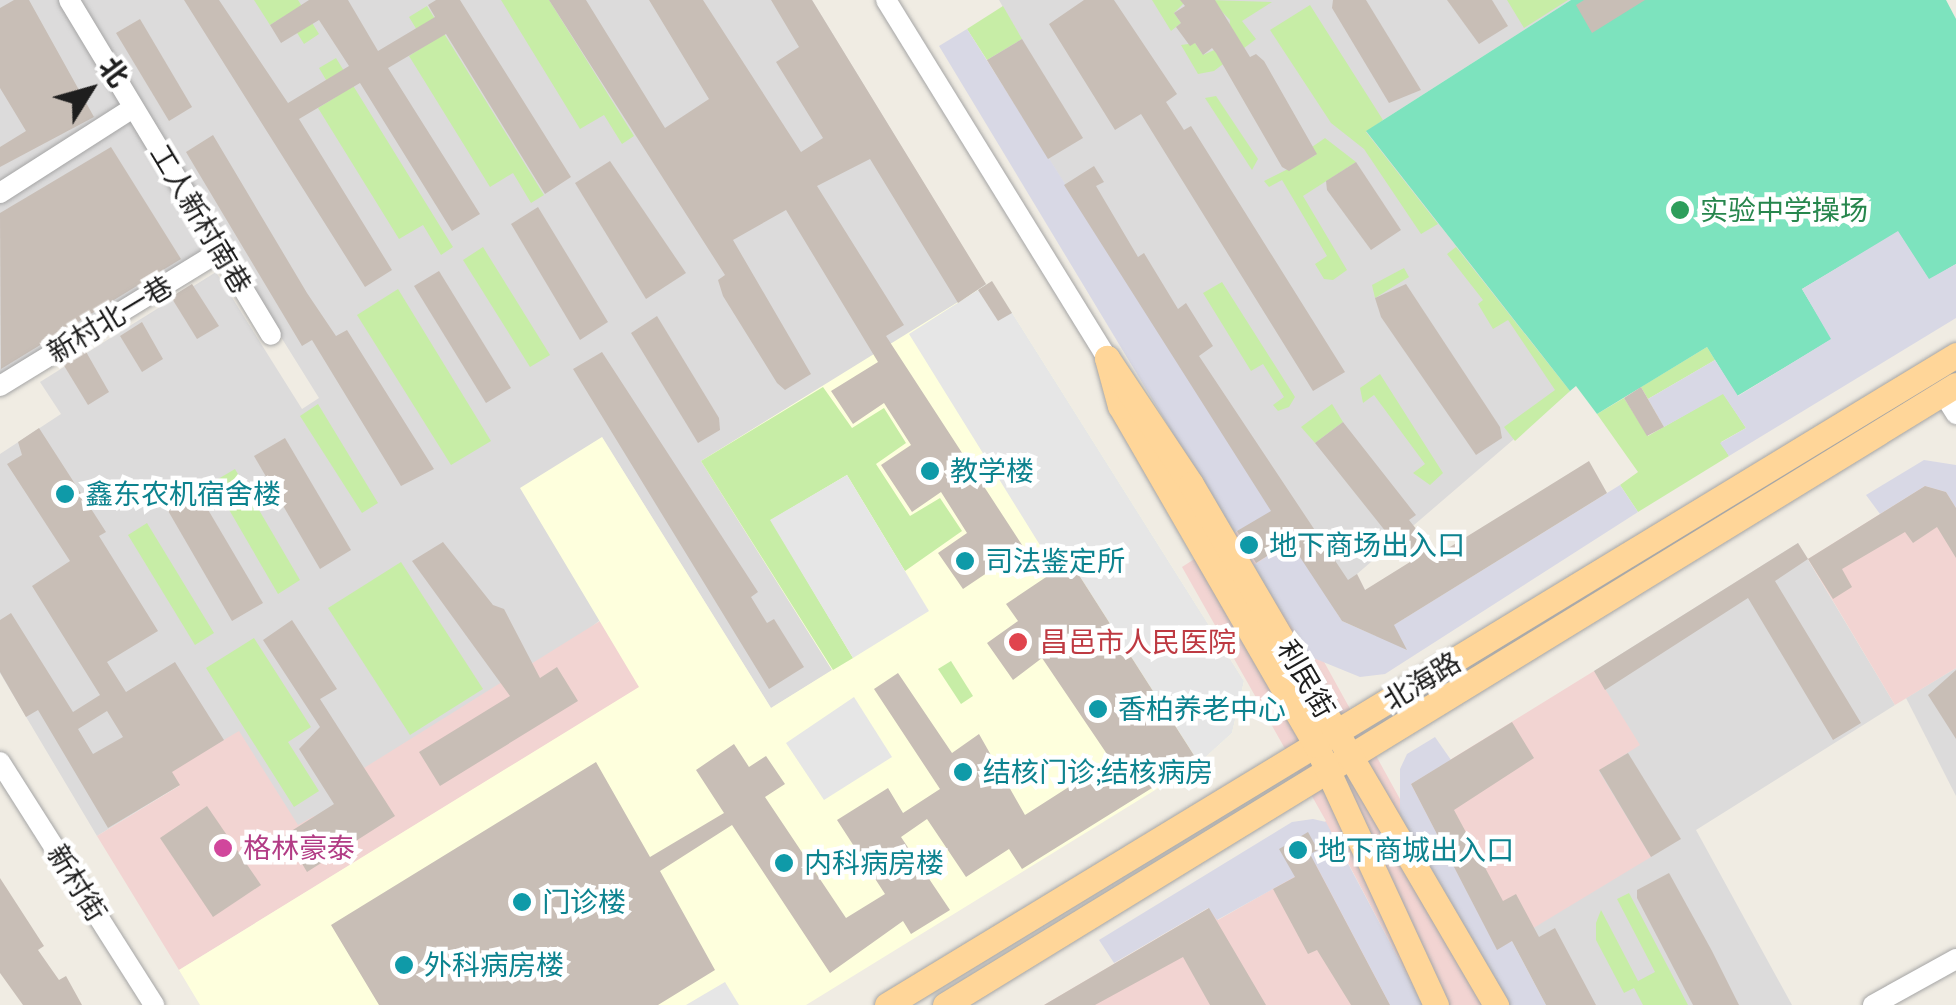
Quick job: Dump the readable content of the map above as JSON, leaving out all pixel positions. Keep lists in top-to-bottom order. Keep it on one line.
{"streets":{"main road":["利民街","北海路"],"street":["工人新村南巷","新村北一巷","新村街"]},"crossings":[["工人新村南巷","新村北一巷"],["利民街","北海路"]],"places":["实验中学操场","教学楼","鑫东农机宿舍楼","地下商场出入口","司法鉴定所","昌邑市人民医院","香柏养老中心","结核门诊;结核病房","格林豪泰","地下商城出入口","内科病房楼","门诊楼","外科病房楼"],"north":"top right"}
